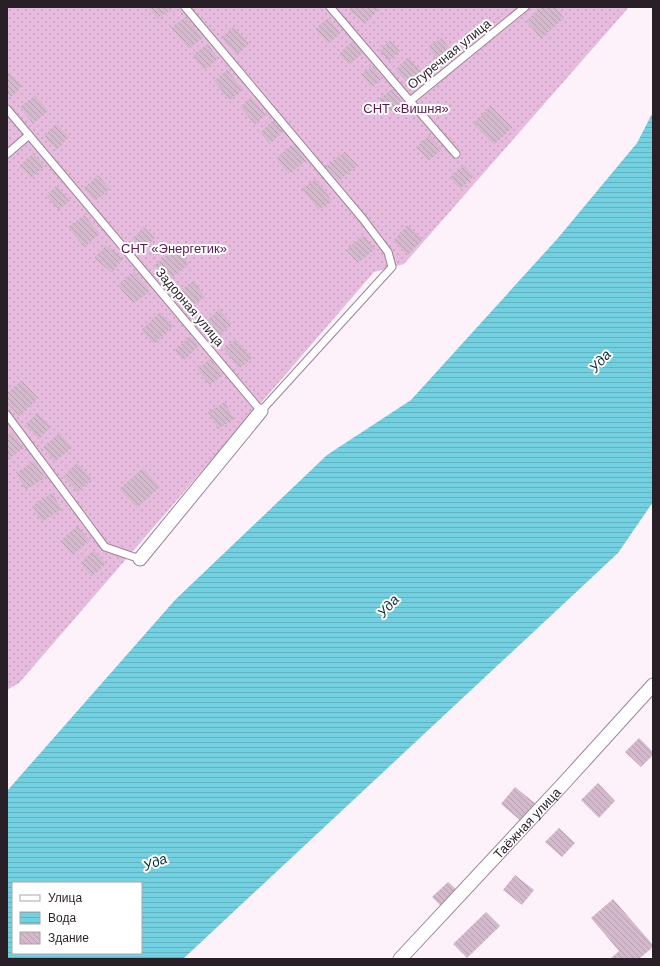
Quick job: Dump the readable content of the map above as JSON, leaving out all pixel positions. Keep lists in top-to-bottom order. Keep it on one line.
{"streets":{"street":["Таёжная улица"],"lane":["Огуречная улица","Задорная улица"]},"water":["Уда"],"parks":["СНТ «Вишня»","СНТ «Энергетик»"],"legend":["Улица","Вода","Здание"]}
